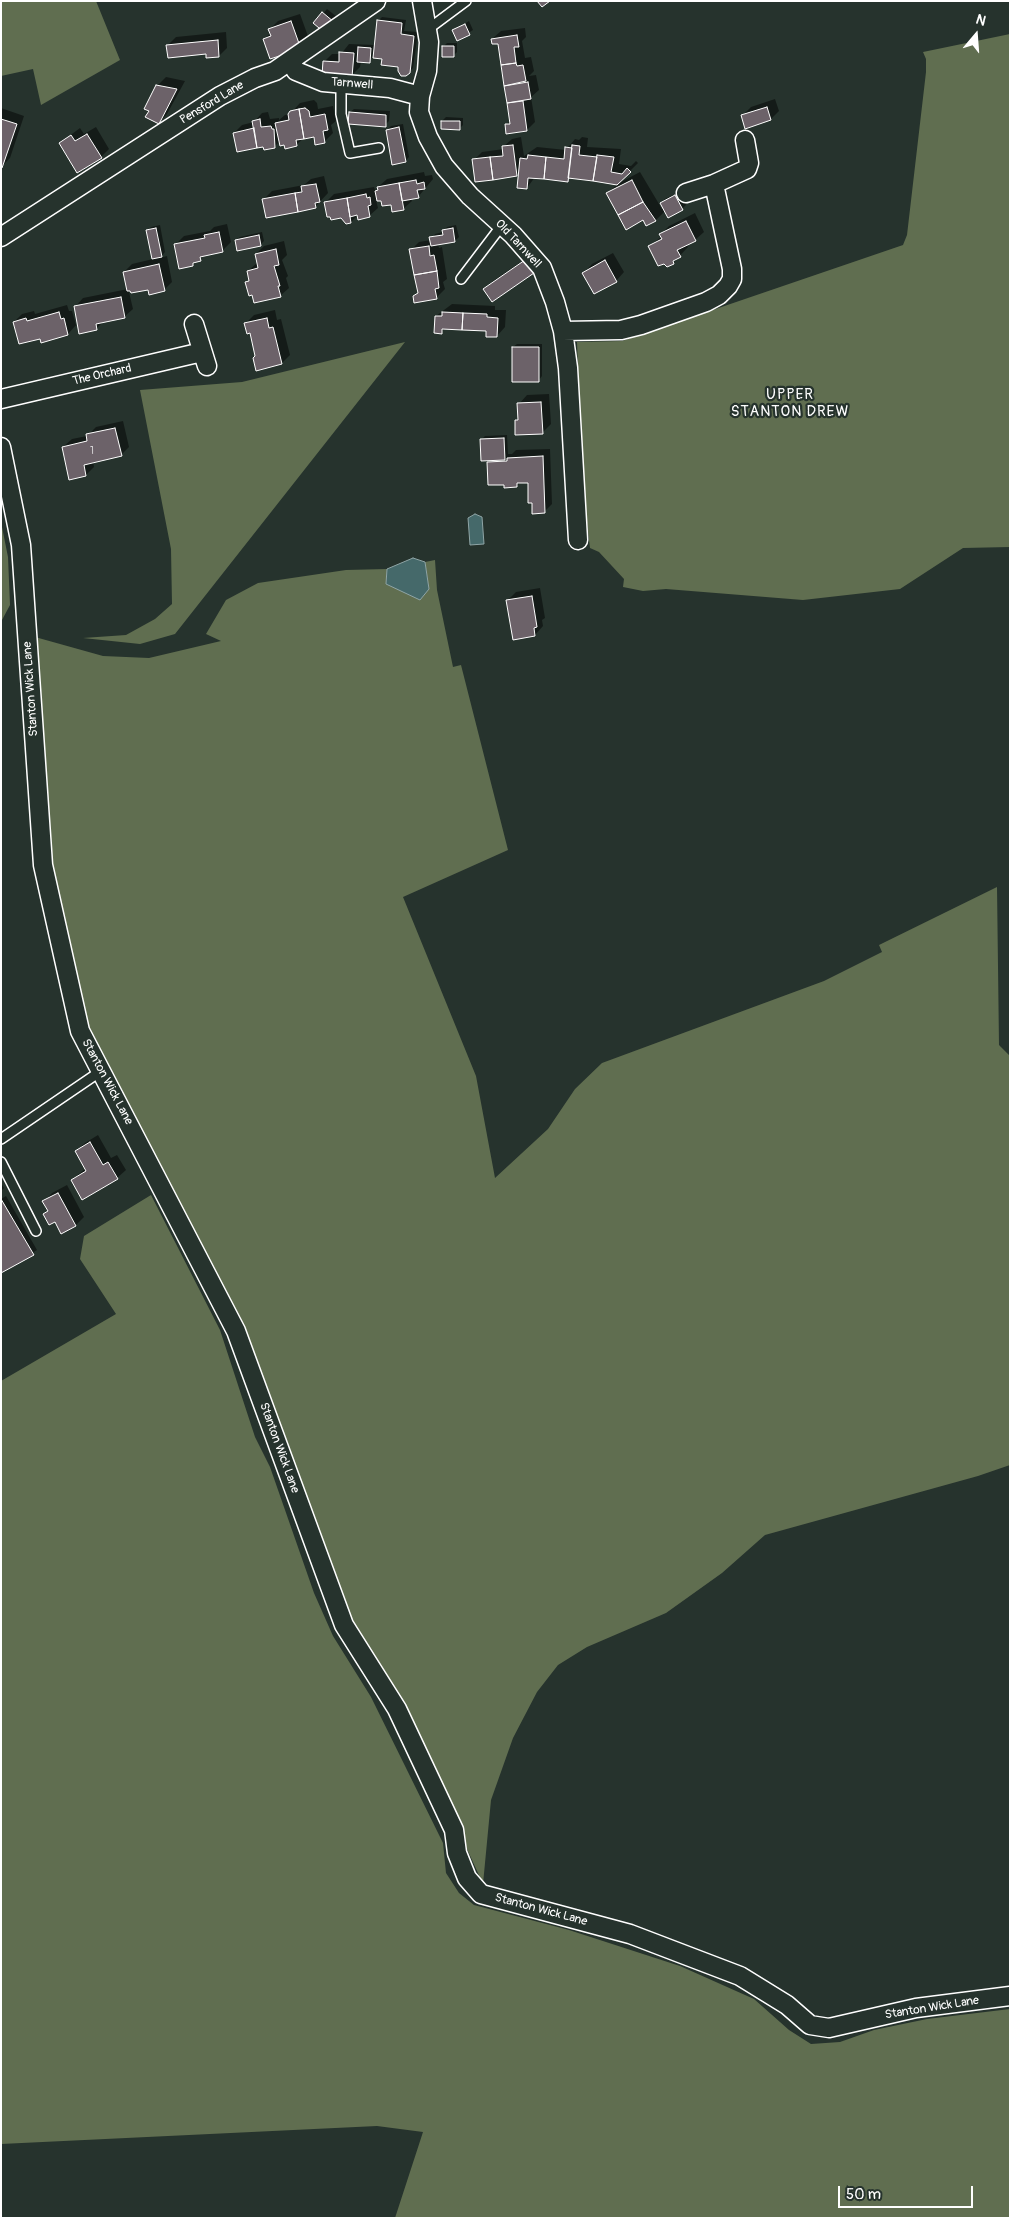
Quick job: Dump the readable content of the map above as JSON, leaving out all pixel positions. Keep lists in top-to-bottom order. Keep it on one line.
{"streets":{"street":["Tarnwell","Pensford Lane","Old Tarnwell","The Orchard","Stanton Wick Lane"]},"crossings":[["Tarnwell","Pensford Lane"],["Tarnwell","Old Tarnwell"]],"districts":["UPPER STANTON DREW"],"house_numbers":["1"],"scale_bar":"50 m","north":"top"}
